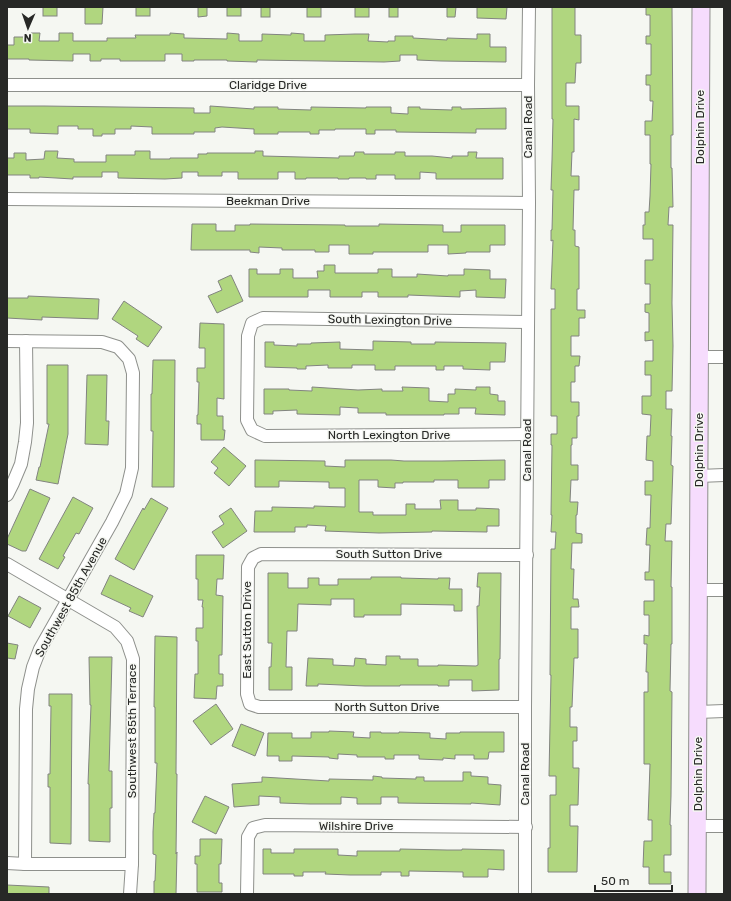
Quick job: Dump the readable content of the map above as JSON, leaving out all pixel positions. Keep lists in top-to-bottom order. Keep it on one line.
{"streets":{"street":["Claridge Drive","Canal Road","Dolphin Drive","Beekman Drive","South Lexington Drive","North Lexington Drive","South Sutton Drive","Southwest 85th Avenue","East Sutton Drive","North Sutton Drive","Southwest 85th Terrace","Wilshire Drive"]},"crossings":[["Claridge Drive","Canal Road"],["Canal Road","Beekman Drive"],["Canal Road","South Lexington Drive"],["Canal Road","North Lexington Drive"],["Canal Road","South Sutton Drive"],["Canal Road","North Sutton Drive"],["Canal Road","Wilshire Drive"],["South Lexington Drive","North Lexington Drive"],["South Sutton Drive","East Sutton Drive"],["Southwest 85th Avenue","Southwest 85th Terrace"],["East Sutton Drive","North Sutton Drive"]],"scale_bar":"50 m","north":"bottom"}
